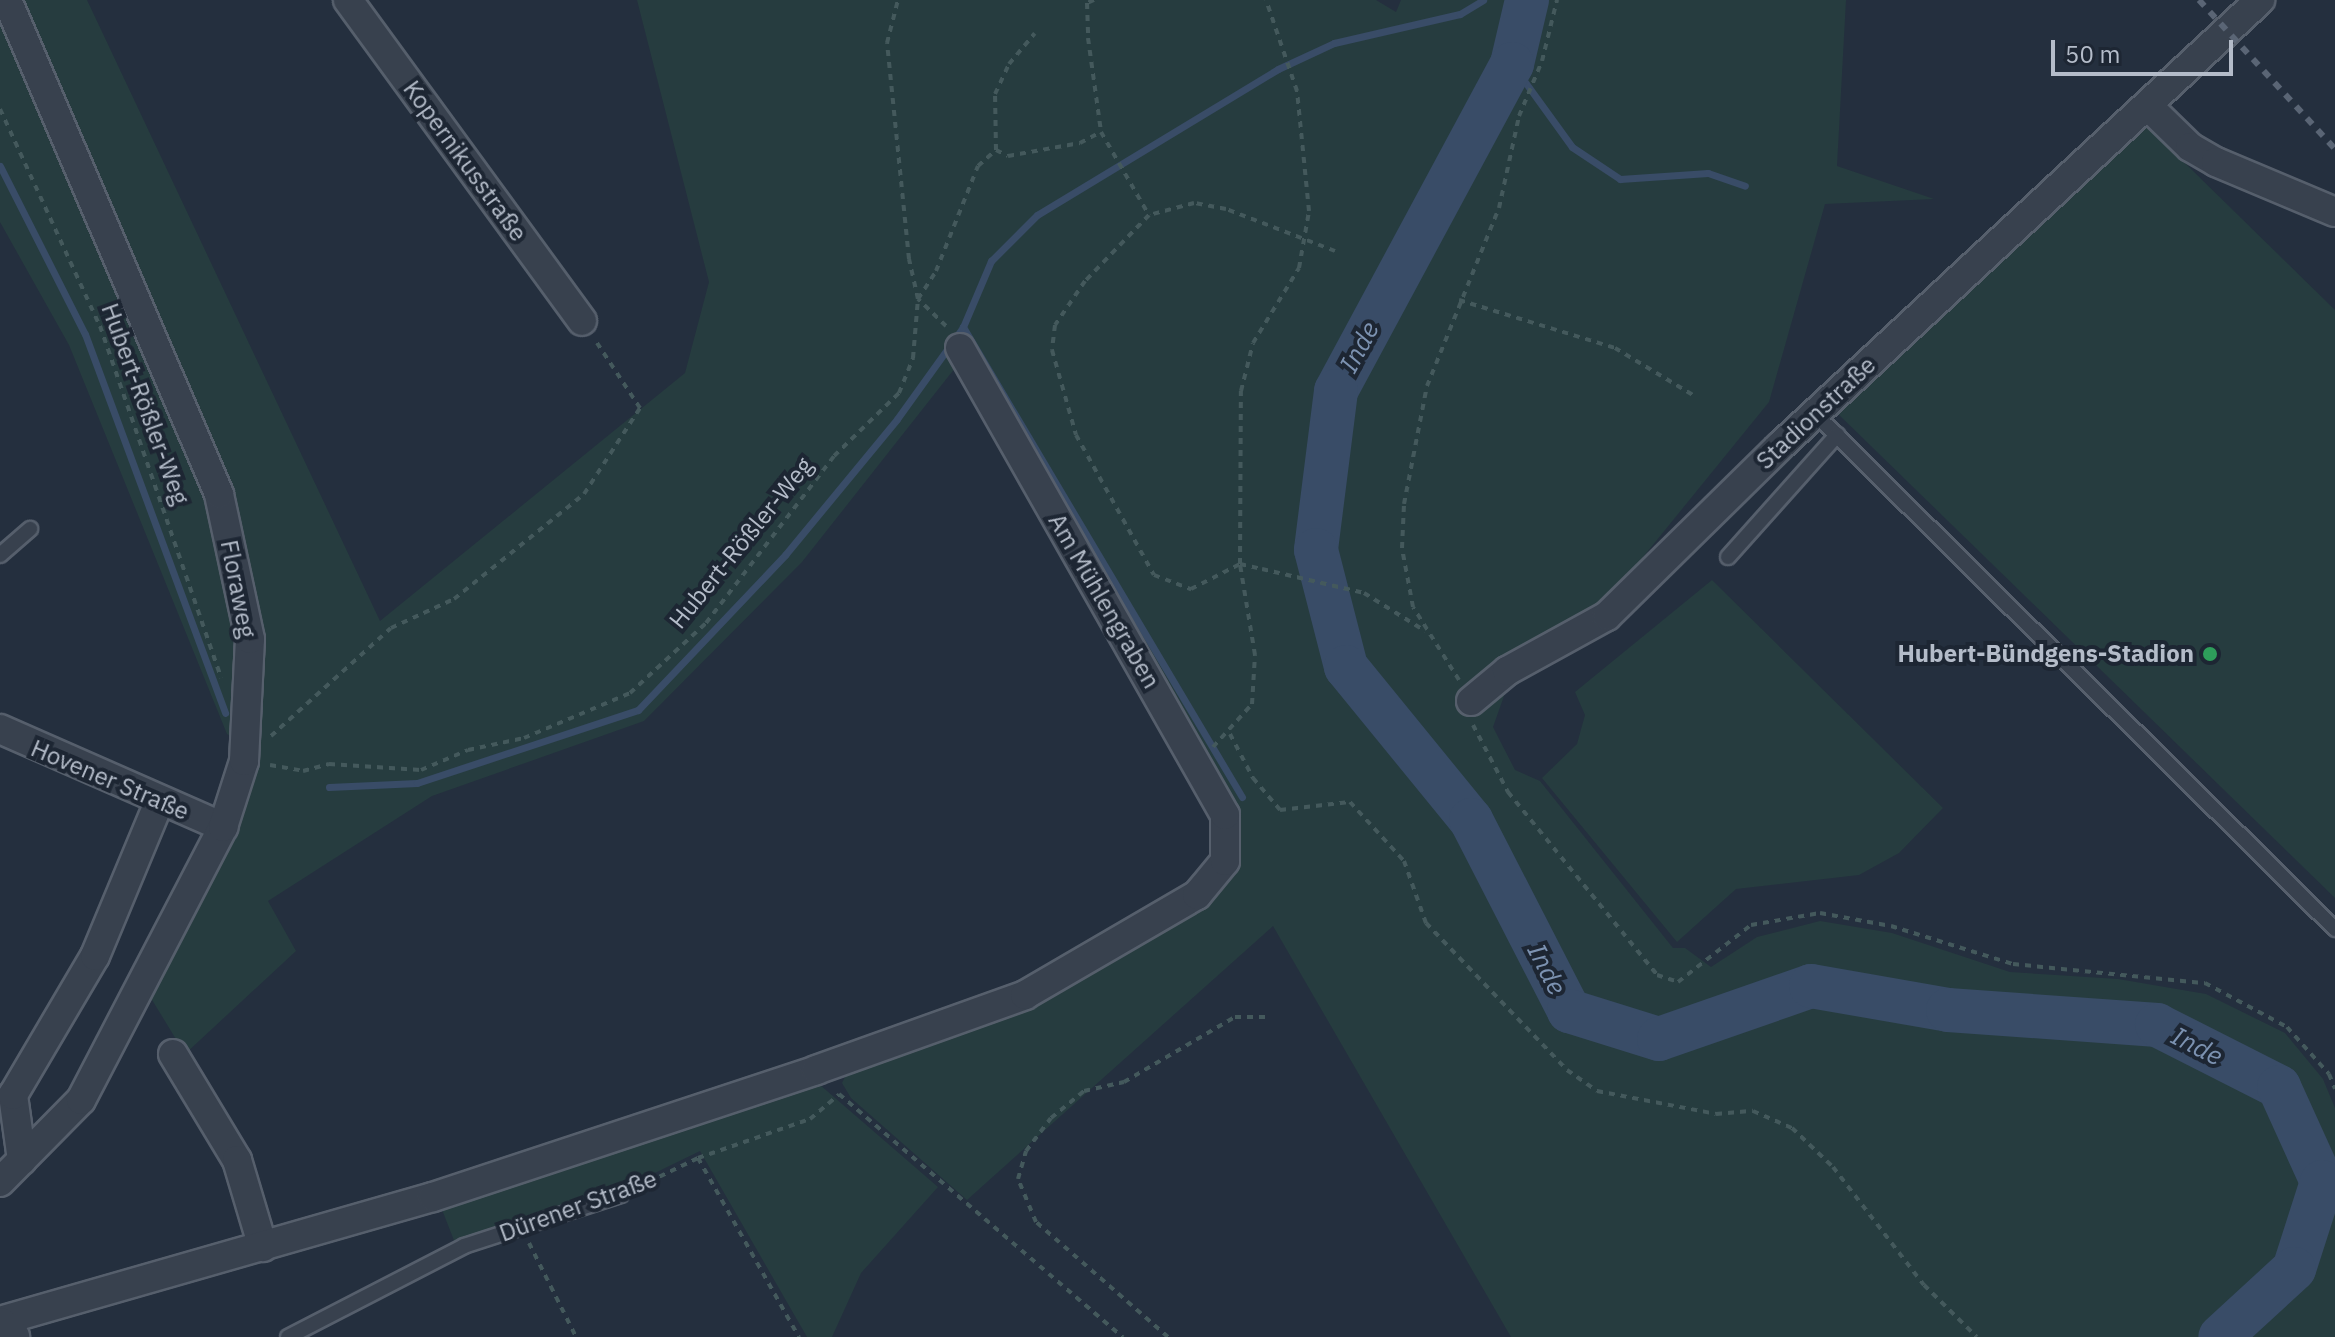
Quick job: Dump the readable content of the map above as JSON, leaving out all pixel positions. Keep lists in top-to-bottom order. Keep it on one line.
{"streets":{"street":["Kopernikusstraße","Stadionstraße","Floraweg","Am Mühlengraben","Hovener Straße"],"lane":["Dürener Straße"],"path":["Hubert-Rößler-Weg"]},"crossings":[["Hubert-Rößler-Weg","Floraweg"],["Floraweg","Hovener Straße"]],"water":["Inde"],"places":["Hubert-Bündgens-Stadion"],"scale_bar":"50 m"}
